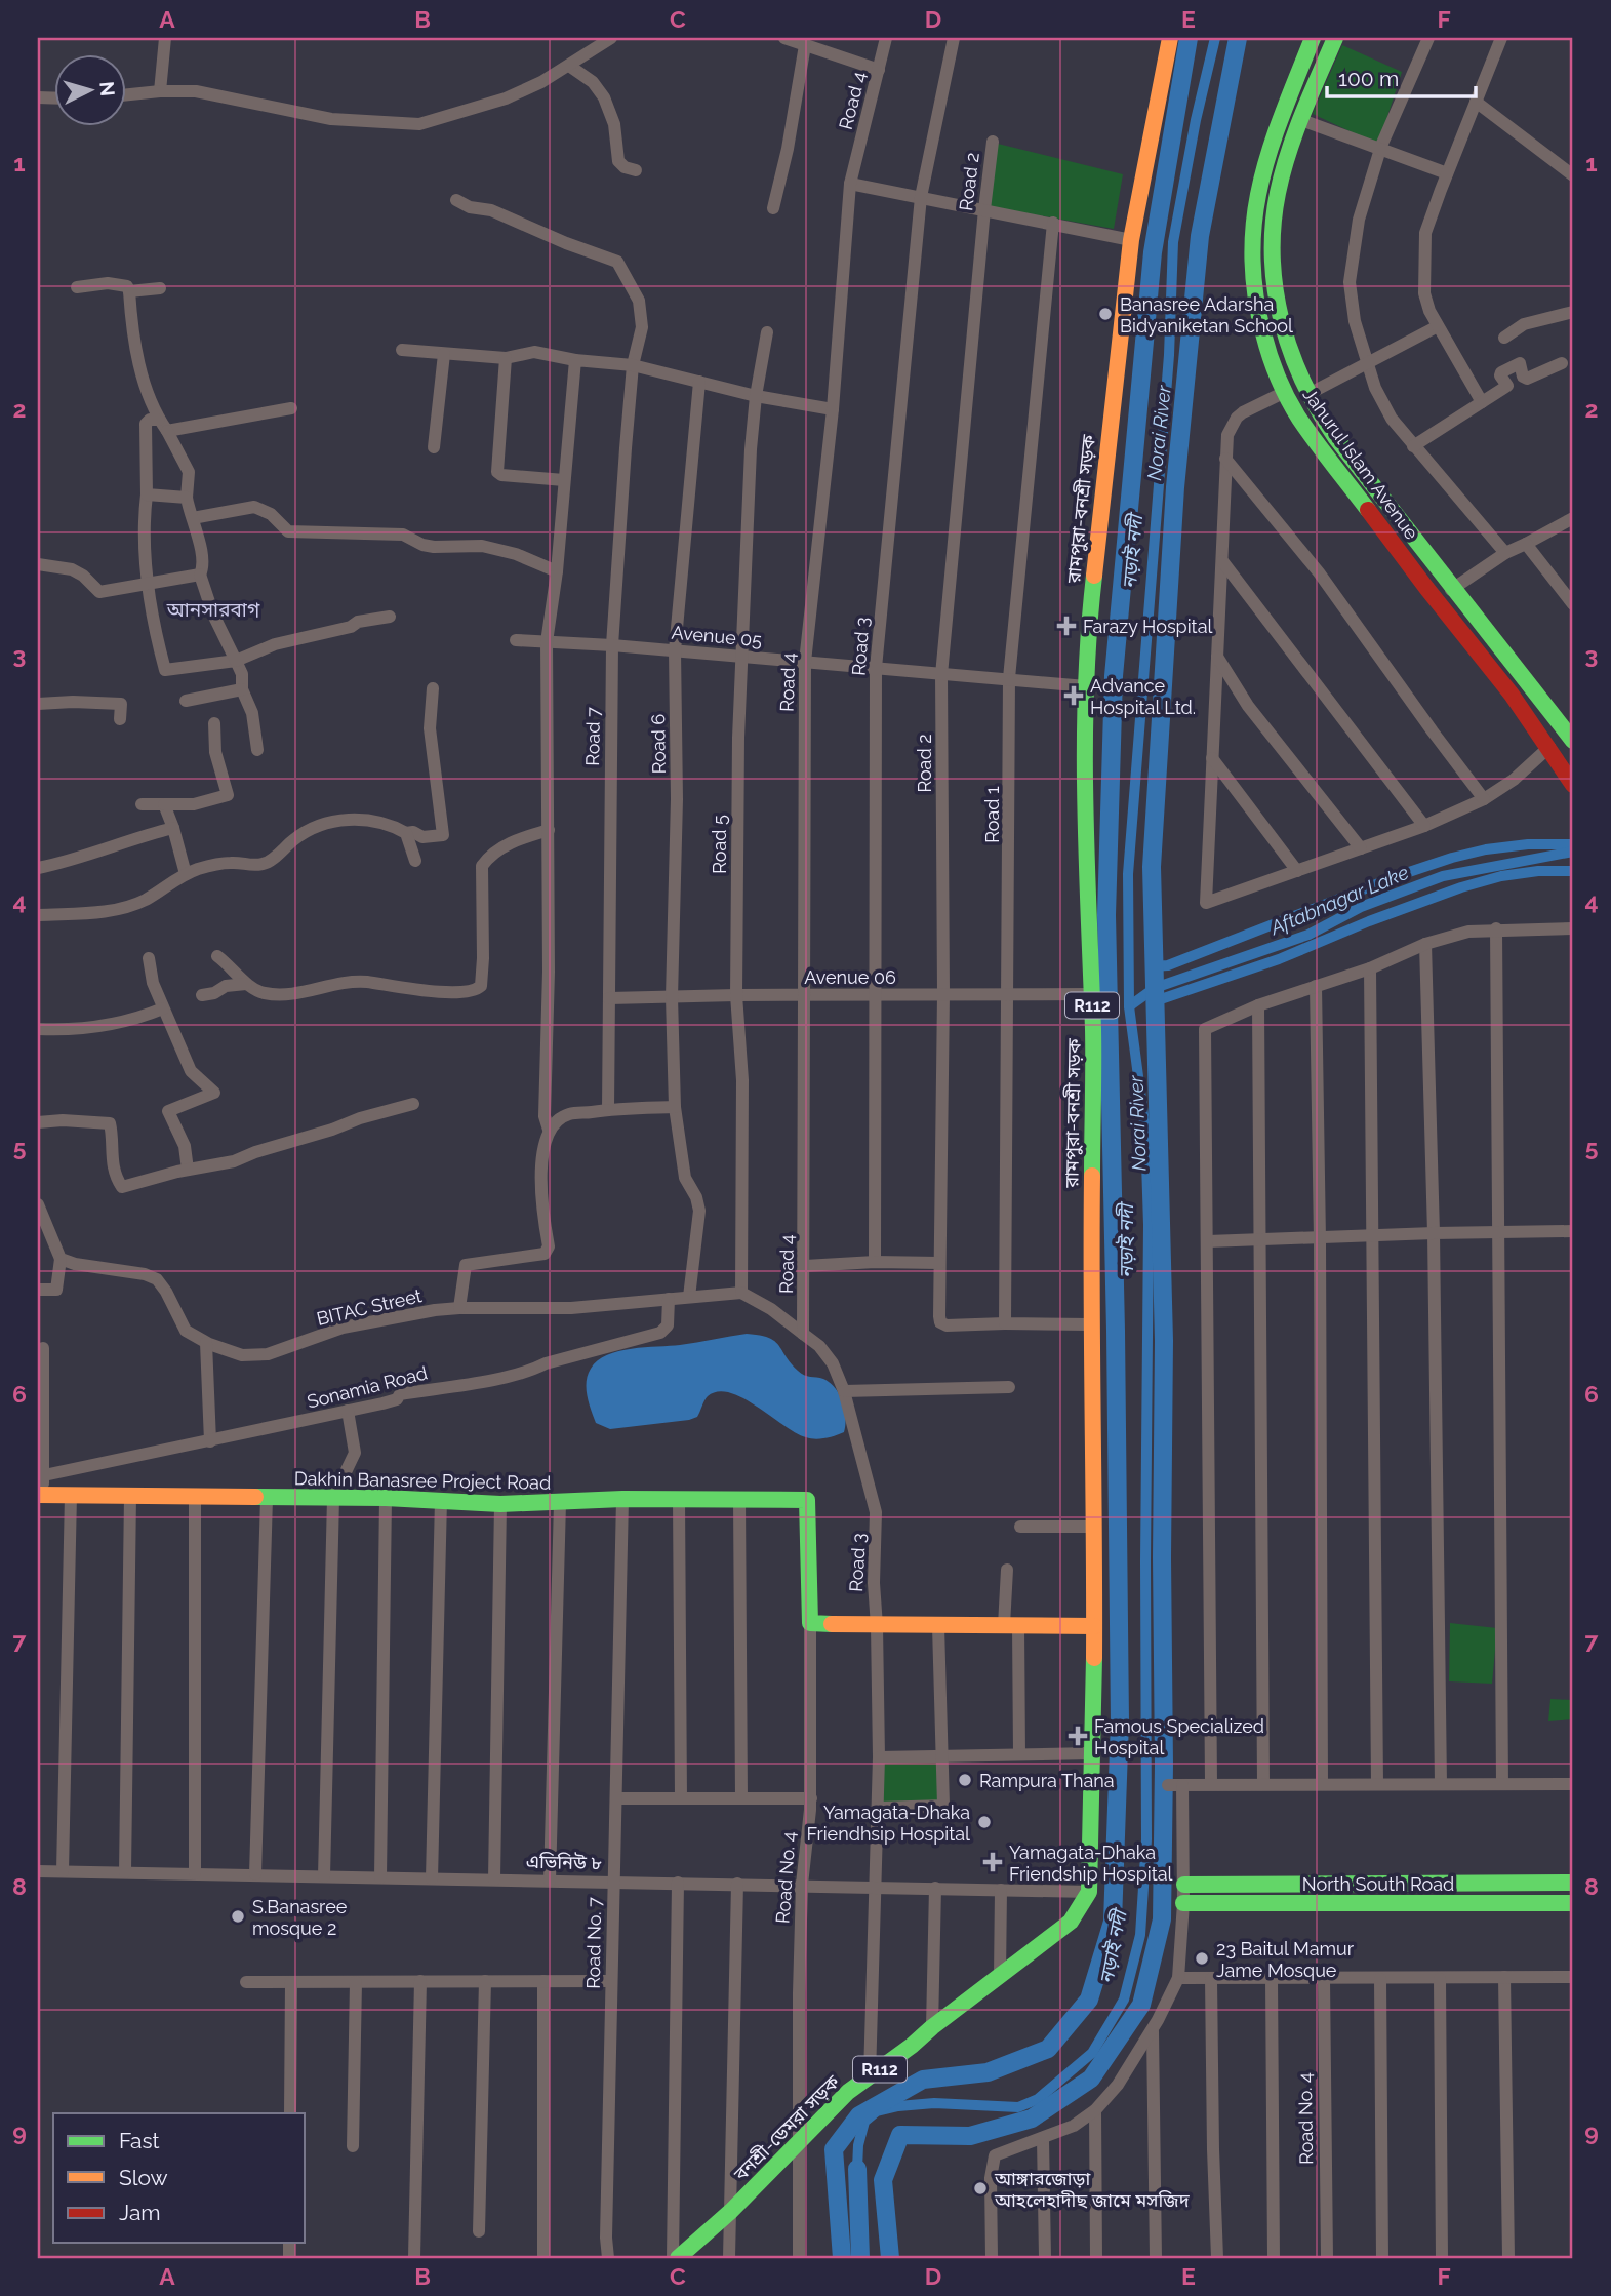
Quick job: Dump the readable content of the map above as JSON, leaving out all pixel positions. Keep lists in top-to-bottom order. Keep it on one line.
{"streets":{"street":["Road 4","Road 2","Jahurul Islam Avenue","রামপুরা-বনশ্রী সড়ক","Avenue 05","Road 3","Road 7","Road 6","Road 1","Road 5","Avenue 06","R112","BITAC Street","Sonamia Road","Dakhin Banasree Project Road","এভিনিউ ৮","Road No. 4","North South Road","Road No. 7","বনশ্রী-ডেমরা সড়ক"]},"crossings":[["Road 4","Avenue 05"],["Road 4","Road 3"],["Road 4","Avenue 06"],["Road 2","Avenue 05"],["Road 2","Road 1"],["Road 2","Avenue 06"],["রামপুরা-বনশ্রী সড়ক","Avenue 05"],["রামপুরা-বনশ্রী সড়ক","Avenue 06"],["রামপুরা-বনশ্রী সড়ক","এভিনিউ ৮"],["রামপুরা-বনশ্রী সড়ক","বনশ্রী-ডেমরা সড়ক"],["Avenue 05","Road 3"],["Avenue 05","Road 7"],["Avenue 05","Road 6"],["Avenue 05","Road 1"],["Avenue 05","Road 5"],["Road 3","Road 5"],["Road 3","Avenue 06"],["Road 3","BITAC Street"],["Road 3","এভিনিউ ৮"],["Road 3","বনশ্রী-ডেমরা সড়ক"],["Road 7","Avenue 06"],["Road 6","Avenue 06"],["Road 6","BITAC Street"],["Road 1","Avenue 06"],["Road 5","Avenue 06"],["Road 5","BITAC Street"],["BITAC Street","Sonamia Road"],["Dakhin Banasree Project Road","Road No. 4"],["Dakhin Banasree Project Road","Road No. 7"],["এভিনিউ ৮","Road No. 4"],["এভিনিউ ৮","Road No. 7"],["এভিনিউ ৮","বনশ্রী-ডেমরা সড়ক"],["Road No. 4","বনশ্রী-ডেমরা সড়ক"]],"districts":["আনসারবাগ"],"water":["Norai River","নড়াই নদী","Aftabnagar Lake"],"places":{"other":["Banasree Adarsha Bidyaniketan School","Rampura Thana","Yamagata-Dhaka Friendhsip Hospital","S.Banasree mosque 2","23 Baitul Mamur Jame Mosque","আঙ্গারজোড়া আহলেহাদীছ জামে মসজিদ"],"health":["Farazy Hospital","Advance Hospital Ltd.","Famous Specialized Hospital","Yamagata-Dhaka Friendship Hospital"]},"legend":["Fast","Slow","Jam"],"scale_bar":"100 m","north":"right","grid":{"columns":["A","B","C","D","E","F"],"rows":["1","2","3","4","5","6","7","8","9"]}}
